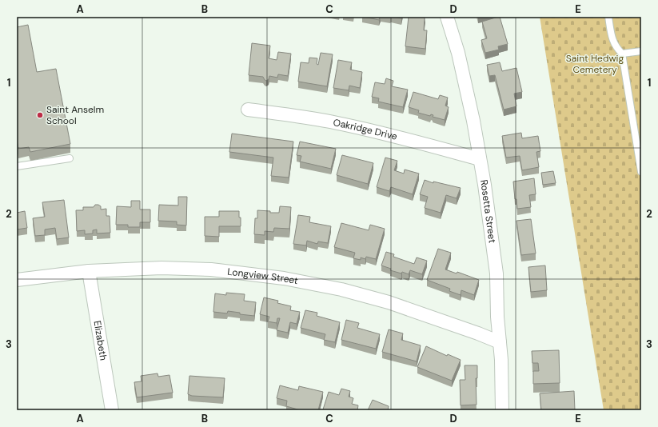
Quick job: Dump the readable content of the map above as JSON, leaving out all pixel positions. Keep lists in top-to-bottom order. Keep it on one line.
{"streets":{"street":["Oakridge Drive","Rosetta Street","Longview Street","Elizabeth"]},"crossings":[["Oakridge Drive","Rosetta Street"],["Rosetta Street","Longview Street"],["Longview Street","Elizabeth"]],"parks":["Saint Hedwig Cemetery"],"places":["Saint Anselm School"],"grid":{"columns":["A","B","C","D","E"],"rows":["1","2","3"]}}
